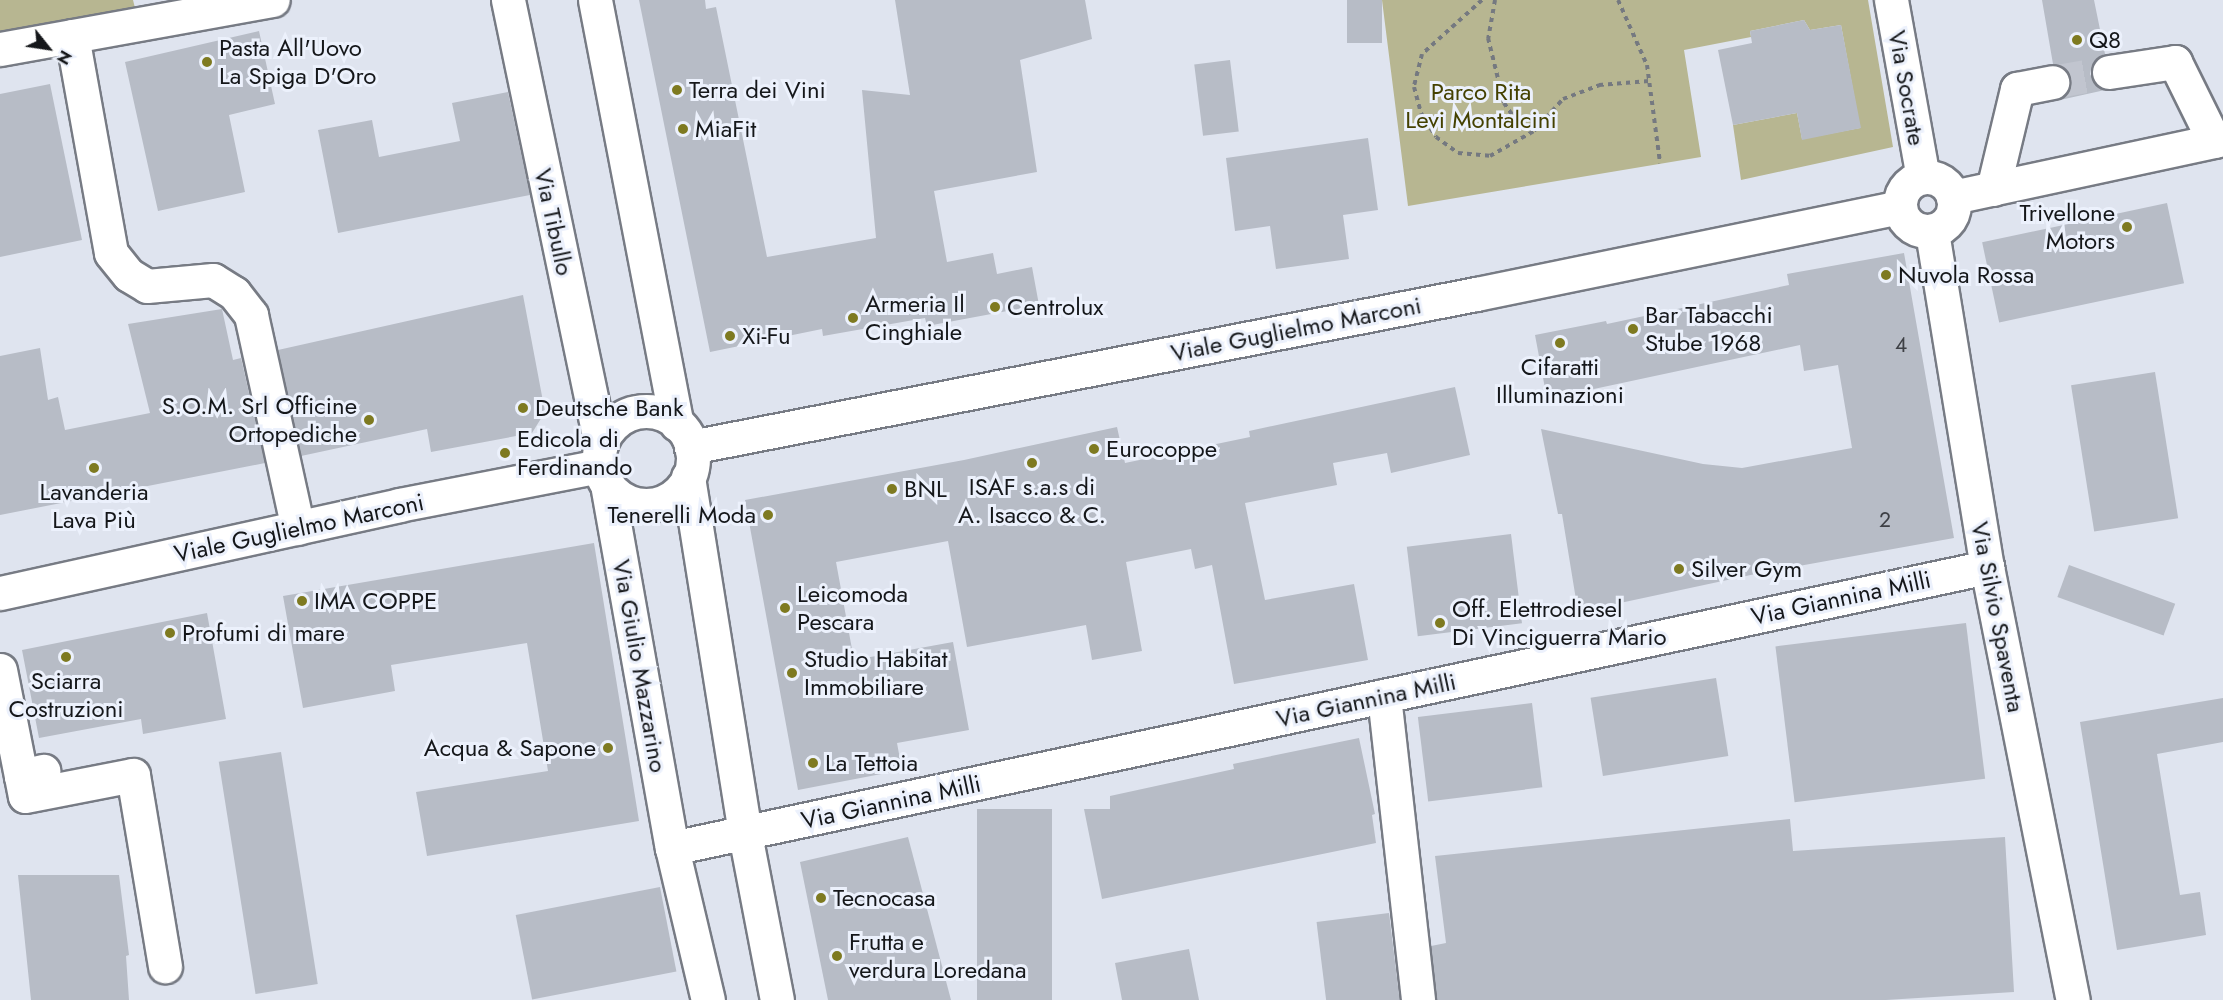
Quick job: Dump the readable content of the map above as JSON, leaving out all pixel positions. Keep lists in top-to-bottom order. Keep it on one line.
{"streets":{"street":["Via Socrate","Via Tibullo","Viale Guglielmo Marconi","Via Giannina Milli","Via Silvio Spaventa","Via Giulio Mazzarino"]},"crossings":[["Via Socrate","Viale Guglielmo Marconi"],["Via Socrate","Via Silvio Spaventa"],["Via Tibullo","Viale Guglielmo Marconi"],["Via Tibullo","Via Giulio Mazzarino"],["Viale Guglielmo Marconi","Via Silvio Spaventa"],["Viale Guglielmo Marconi","Via Giulio Mazzarino"],["Via Giannina Milli","Via Silvio Spaventa"]],"parks":["Parco Rita Levi Montalcini"],"places":["Q8","Pasta All'Uovo La Spiga D'Oro","Terra dei Vini","MiaFit","Trivellone Motors","Nuvola Rossa","Centrolux","Armeria Il Cinghiale","Bar Tabacchi Stube 1968","Xi-Fu","Cifaratti Illuminazioni","Deutsche Bank","S.O.M. Srl Officine Ortopediche","Eurocoppe","Edicola di Ferdinando","ISAF s.a.s di A. Isacco & C.","Lavanderia Lava Più","BNL","Tenerelli Moda","Silver Gym","IMA COPPE","Leicomoda Pescara","Off. Elettrodiesel Di Vinciguerra Mario","Profumi di mare","Sciarra Costruzioni","Studio Habitat Immobiliare","Acqua & Sapone","La Tettoia","Tecnocasa","Frutta e verdura Loredana"],"house_numbers":["4","2"],"north":"bottom right"}
